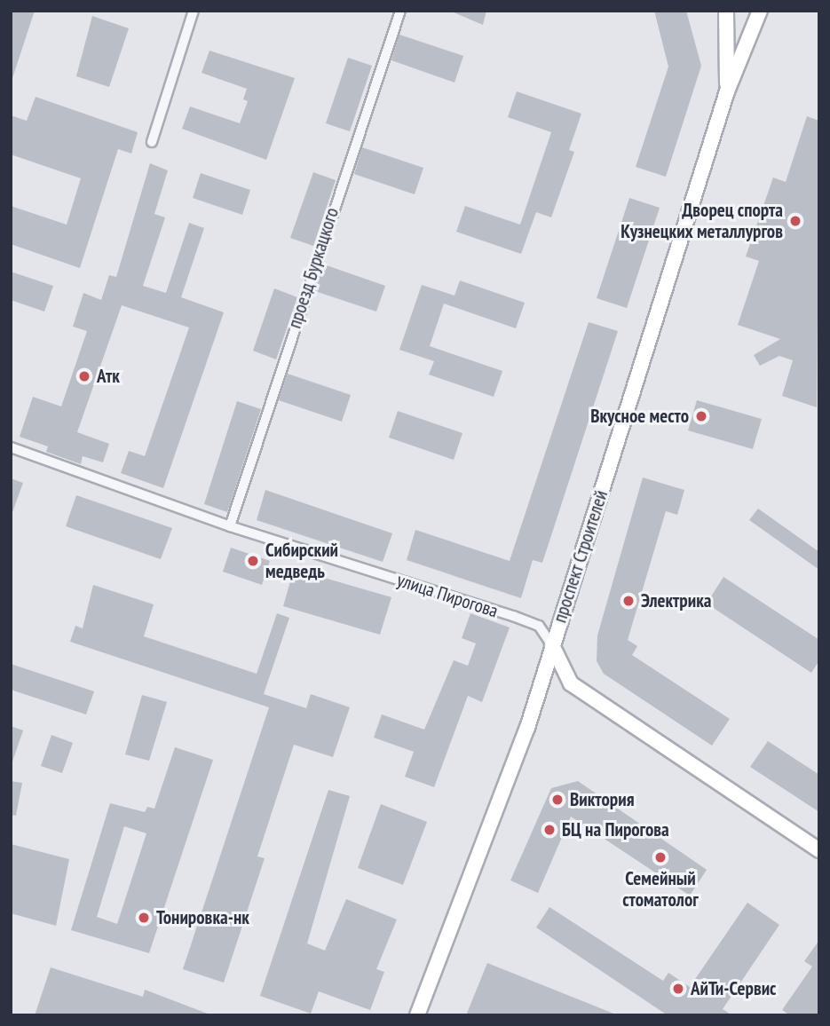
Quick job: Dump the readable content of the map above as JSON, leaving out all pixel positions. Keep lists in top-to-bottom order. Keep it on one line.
{"streets":{"street":["проезд Буркацкого","проспект Строителей","улица Пирогова"]},"crossings":[["проезд Буркацкого","улица Пирогова"],["проспект Строителей","улица Пирогова"]],"places":["Дворец спорта Кузнецких металлургов","Атк","Вкусное место","Сибирский медведь","Электрика","Виктория","БЦ на Пирогова","Семейный стоматолог","Тонировка-нк","АйТи-Сервис"]}
